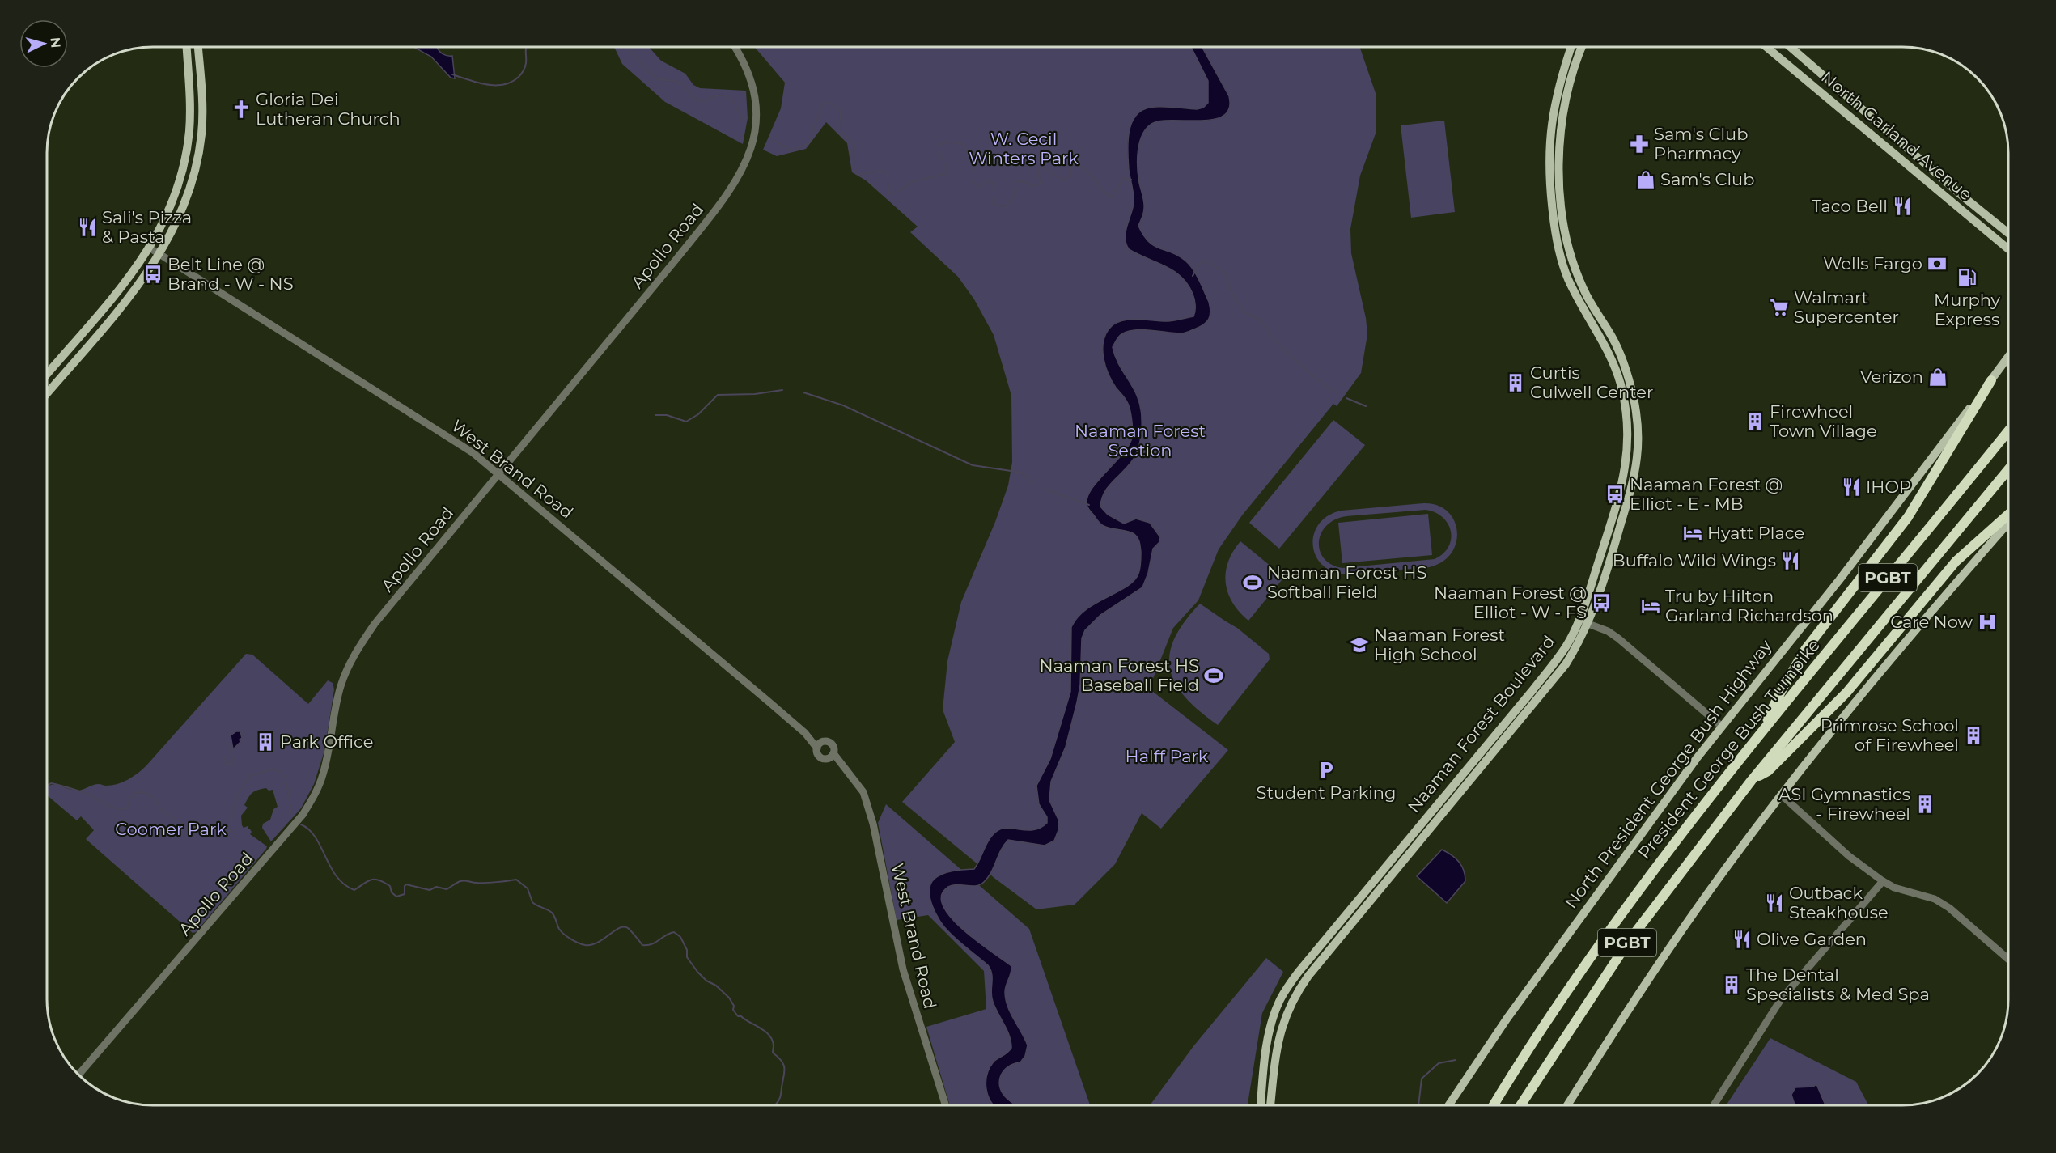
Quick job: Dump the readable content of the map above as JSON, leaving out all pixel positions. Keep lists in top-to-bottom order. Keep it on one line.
{"streets":{"highway":["PGBT","President George Bush Turnpike"],"main road":["North Garland Avenue","Naaman Forest Boulevard","North President George Bush Highway"],"street":["Apollo Road","West Brand Road"]},"crossings":[["Apollo Road","West Brand Road"]],"parks":["W. Cecil Winters Park","Naaman Forest Section","Halff Park","Coomer Park"],"places":{"church":["Gloria Dei Lutheran Church"],"pharmacy":["Sam's Club Pharmacy"],"shop":["Sam's Club","Verizon"],"restaurant":["Taco Bell","Sali's Pizza & Pasta","IHOP","Buffalo Wild Wings","Outback Steakhouse","Olive Garden"],"bank":["Wells Fargo"],"bus stop":["Belt Line @ Brand - W - NS","Naaman Forest @ Elliot - E - MB","Naaman Forest @ Elliot - W - FS"],"fuel station":["Murphy Express"],"supermarket":["Walmart Supercenter"],"building":["Curtis Culwell Center","Firewheel Town Village","Primrose School of Firewheel","Park Office","ASI Gymnastics - Firewheel","The Dental Specialists & Med Spa"],"hotel":["Hyatt Place","Tru by Hilton Garland Richardson"],"sports":["Naaman Forest HS Softball Field","Naaman Forest HS Baseball Field"],"hospital":["Care Now"],"school or university":["Naaman Forest High School"],"parking":["Student Parking"]},"north":"right"}
